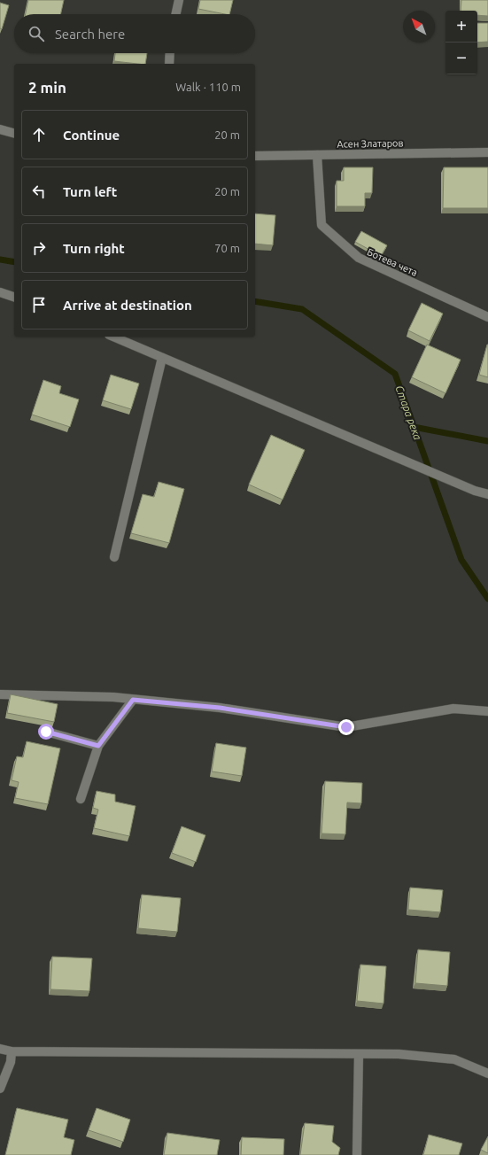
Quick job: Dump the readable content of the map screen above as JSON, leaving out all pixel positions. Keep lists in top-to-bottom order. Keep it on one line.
{"streets":{"street":["Асен Златаров","Ботева чета"]},"crossings":[["Асен Златаров","Ботева чета"]],"water":["Стара река"],"north":"top left","page":{"map_buttons":["+","−"],"search":"Search here","heading":["2 min","Walk · 110 m"],"list":[["Continue","20 m"],["Turn left","20 m"],["Turn right","70 m"],"Arrive at destination"]}}
